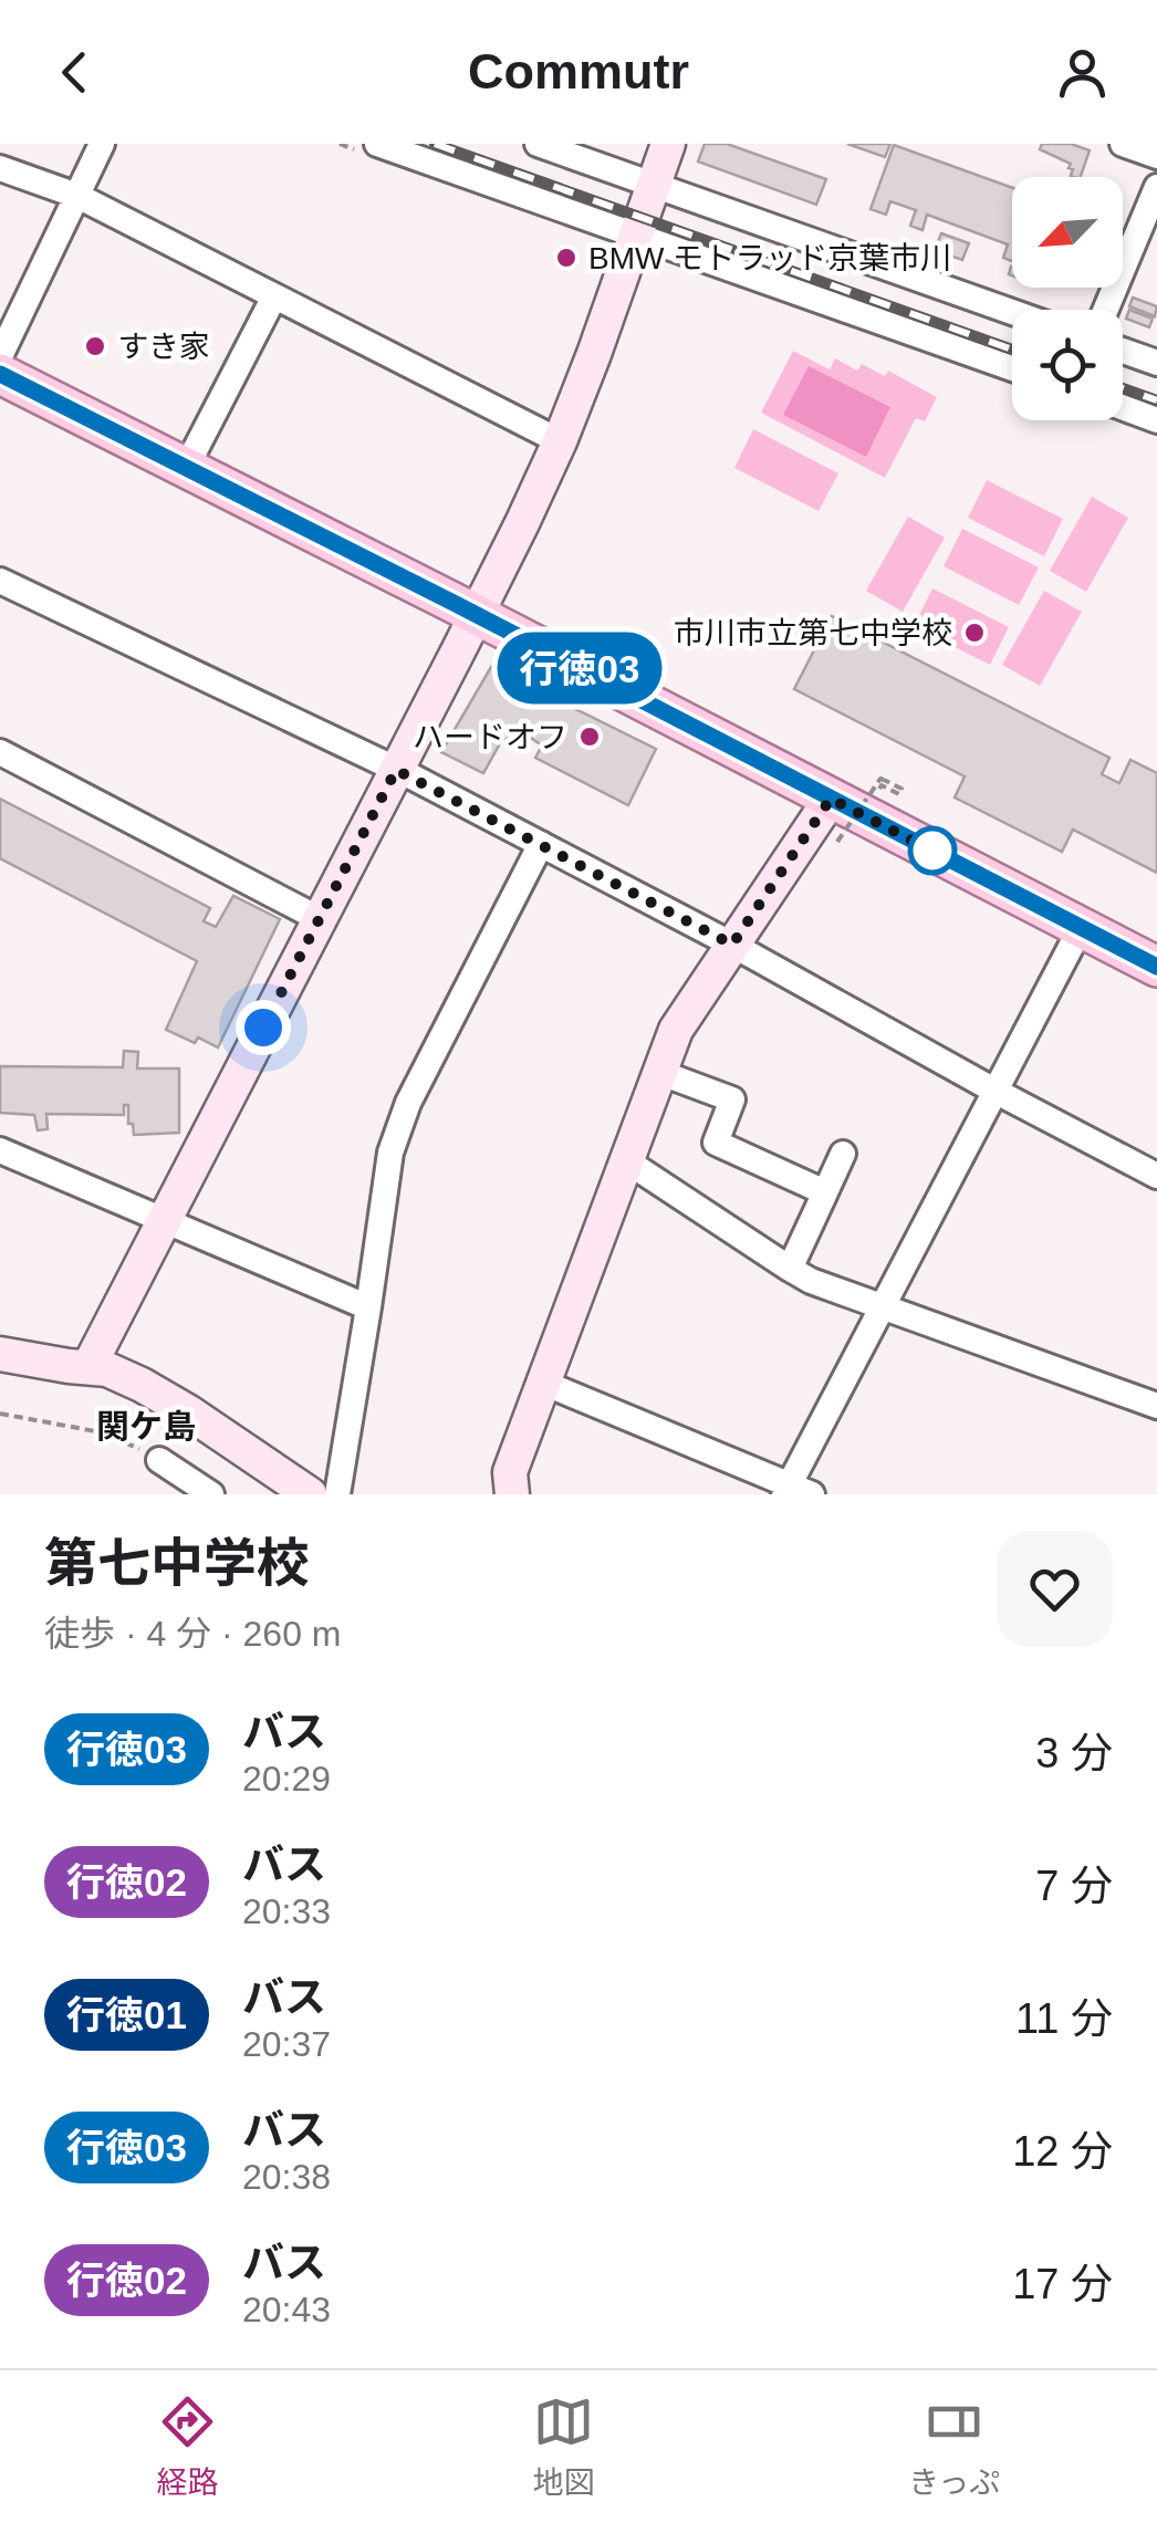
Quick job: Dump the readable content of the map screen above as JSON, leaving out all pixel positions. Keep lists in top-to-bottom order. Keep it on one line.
{"districts":["関ケ島"],"places":["BMW モトラッド京葉市川","すき家","市川市立第七中学校","ハードオフ"],"lines":["bus line 行徳03"],"north":"bottom left","page":{"header":"Commutr","on_map":"行徳03","heading":["第七中学校","徒歩 · 4 分 · 260 m"],"list":[{"mark":"行徳03","name":"バス","note":"20:29","value":"3 分"},{"mark":"行徳02","name":"バス","note":"20:33","value":"7 分"},{"mark":"行徳01","name":"バス","note":"20:37","value":"11 分"},{"mark":"行徳03","name":"バス","note":"20:38","value":"12 分"},{"mark":"行徳02","name":"バス","note":"20:43","value":"17 分"}],"tabs":["経路","地図","きっぷ"]}}
